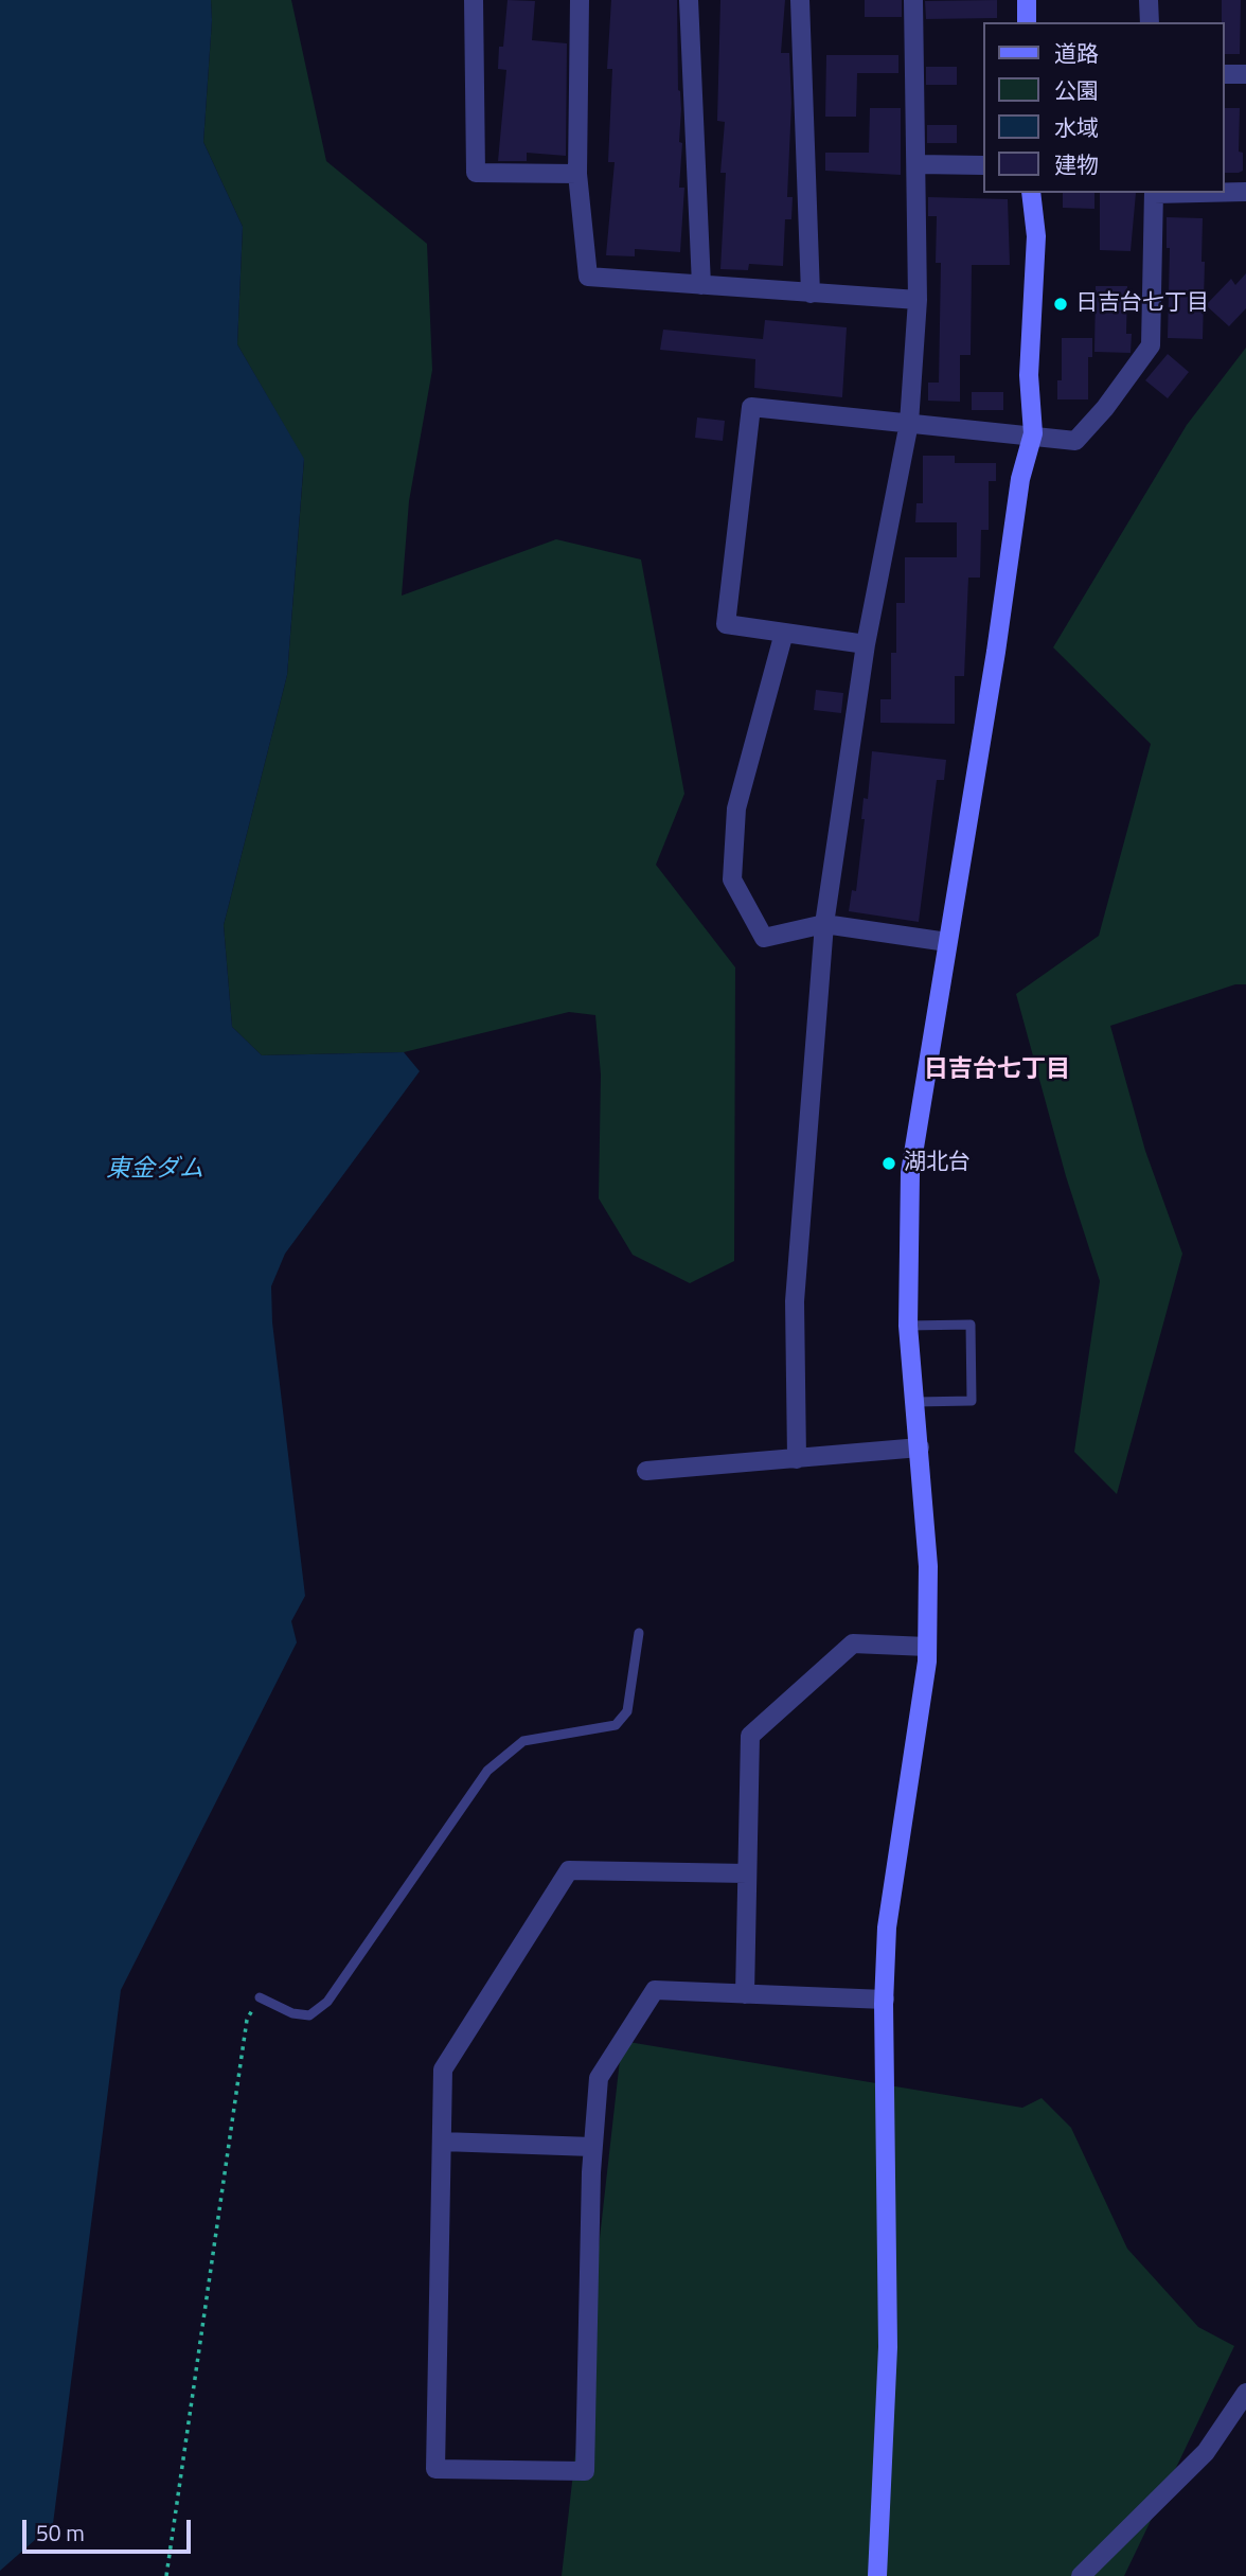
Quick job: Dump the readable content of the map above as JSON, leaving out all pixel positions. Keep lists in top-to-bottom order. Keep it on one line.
{"districts":["日吉台七丁目"],"water":["東金ダム"],"places":["日吉台七丁目","湖北台"],"legend":["道路","公園","水域","建物"],"scale_bar":"50 m"}
